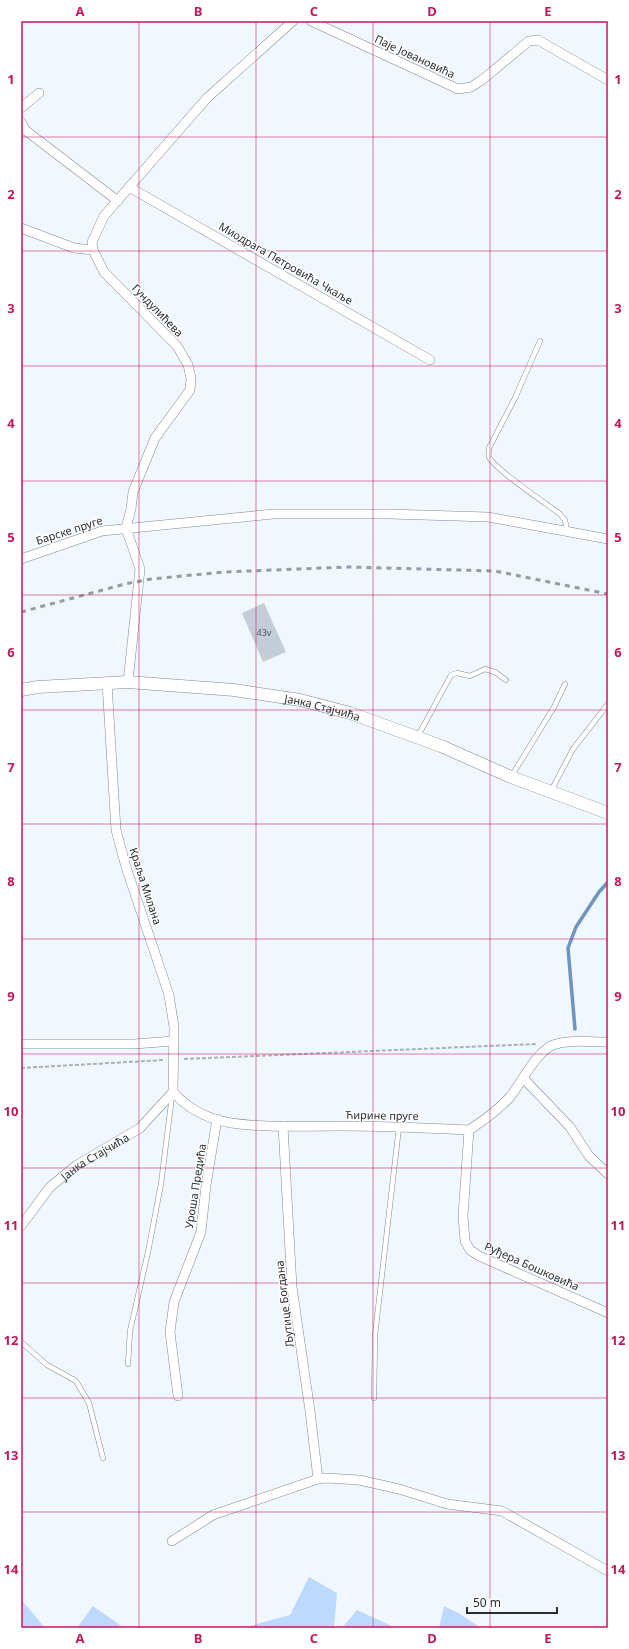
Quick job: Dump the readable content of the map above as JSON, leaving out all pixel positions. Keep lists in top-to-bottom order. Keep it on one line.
{"streets":{"street":["Паје Јовановића","Миодрага Петровића Чкаље","Гундулићева","Барске пруге","Јанка Стајчића","Краља Милана","Ћирине пруге","Уроша Предића","Руђера Бошковића","Љутице Богдана"]},"crossings":[["Гундулићева","Барске пруге"],["Јанка Стајчића","Краља Милана"],["Јанка Стајчића","Ћирине пруге"],["Краља Милана","Ћирине пруге"],["Ћирине пруге","Уроша Предића"],["Ћирине пруге","Руђера Бошковића"],["Ћирине пруге","Љутице Богдана"]],"house_numbers":["43v"],"scale_bar":"50 m","grid":{"columns":["A","B","C","D","E"],"rows":["1","2","3","4","5","6","7","8","9","10","11","12","13","14"]}}
